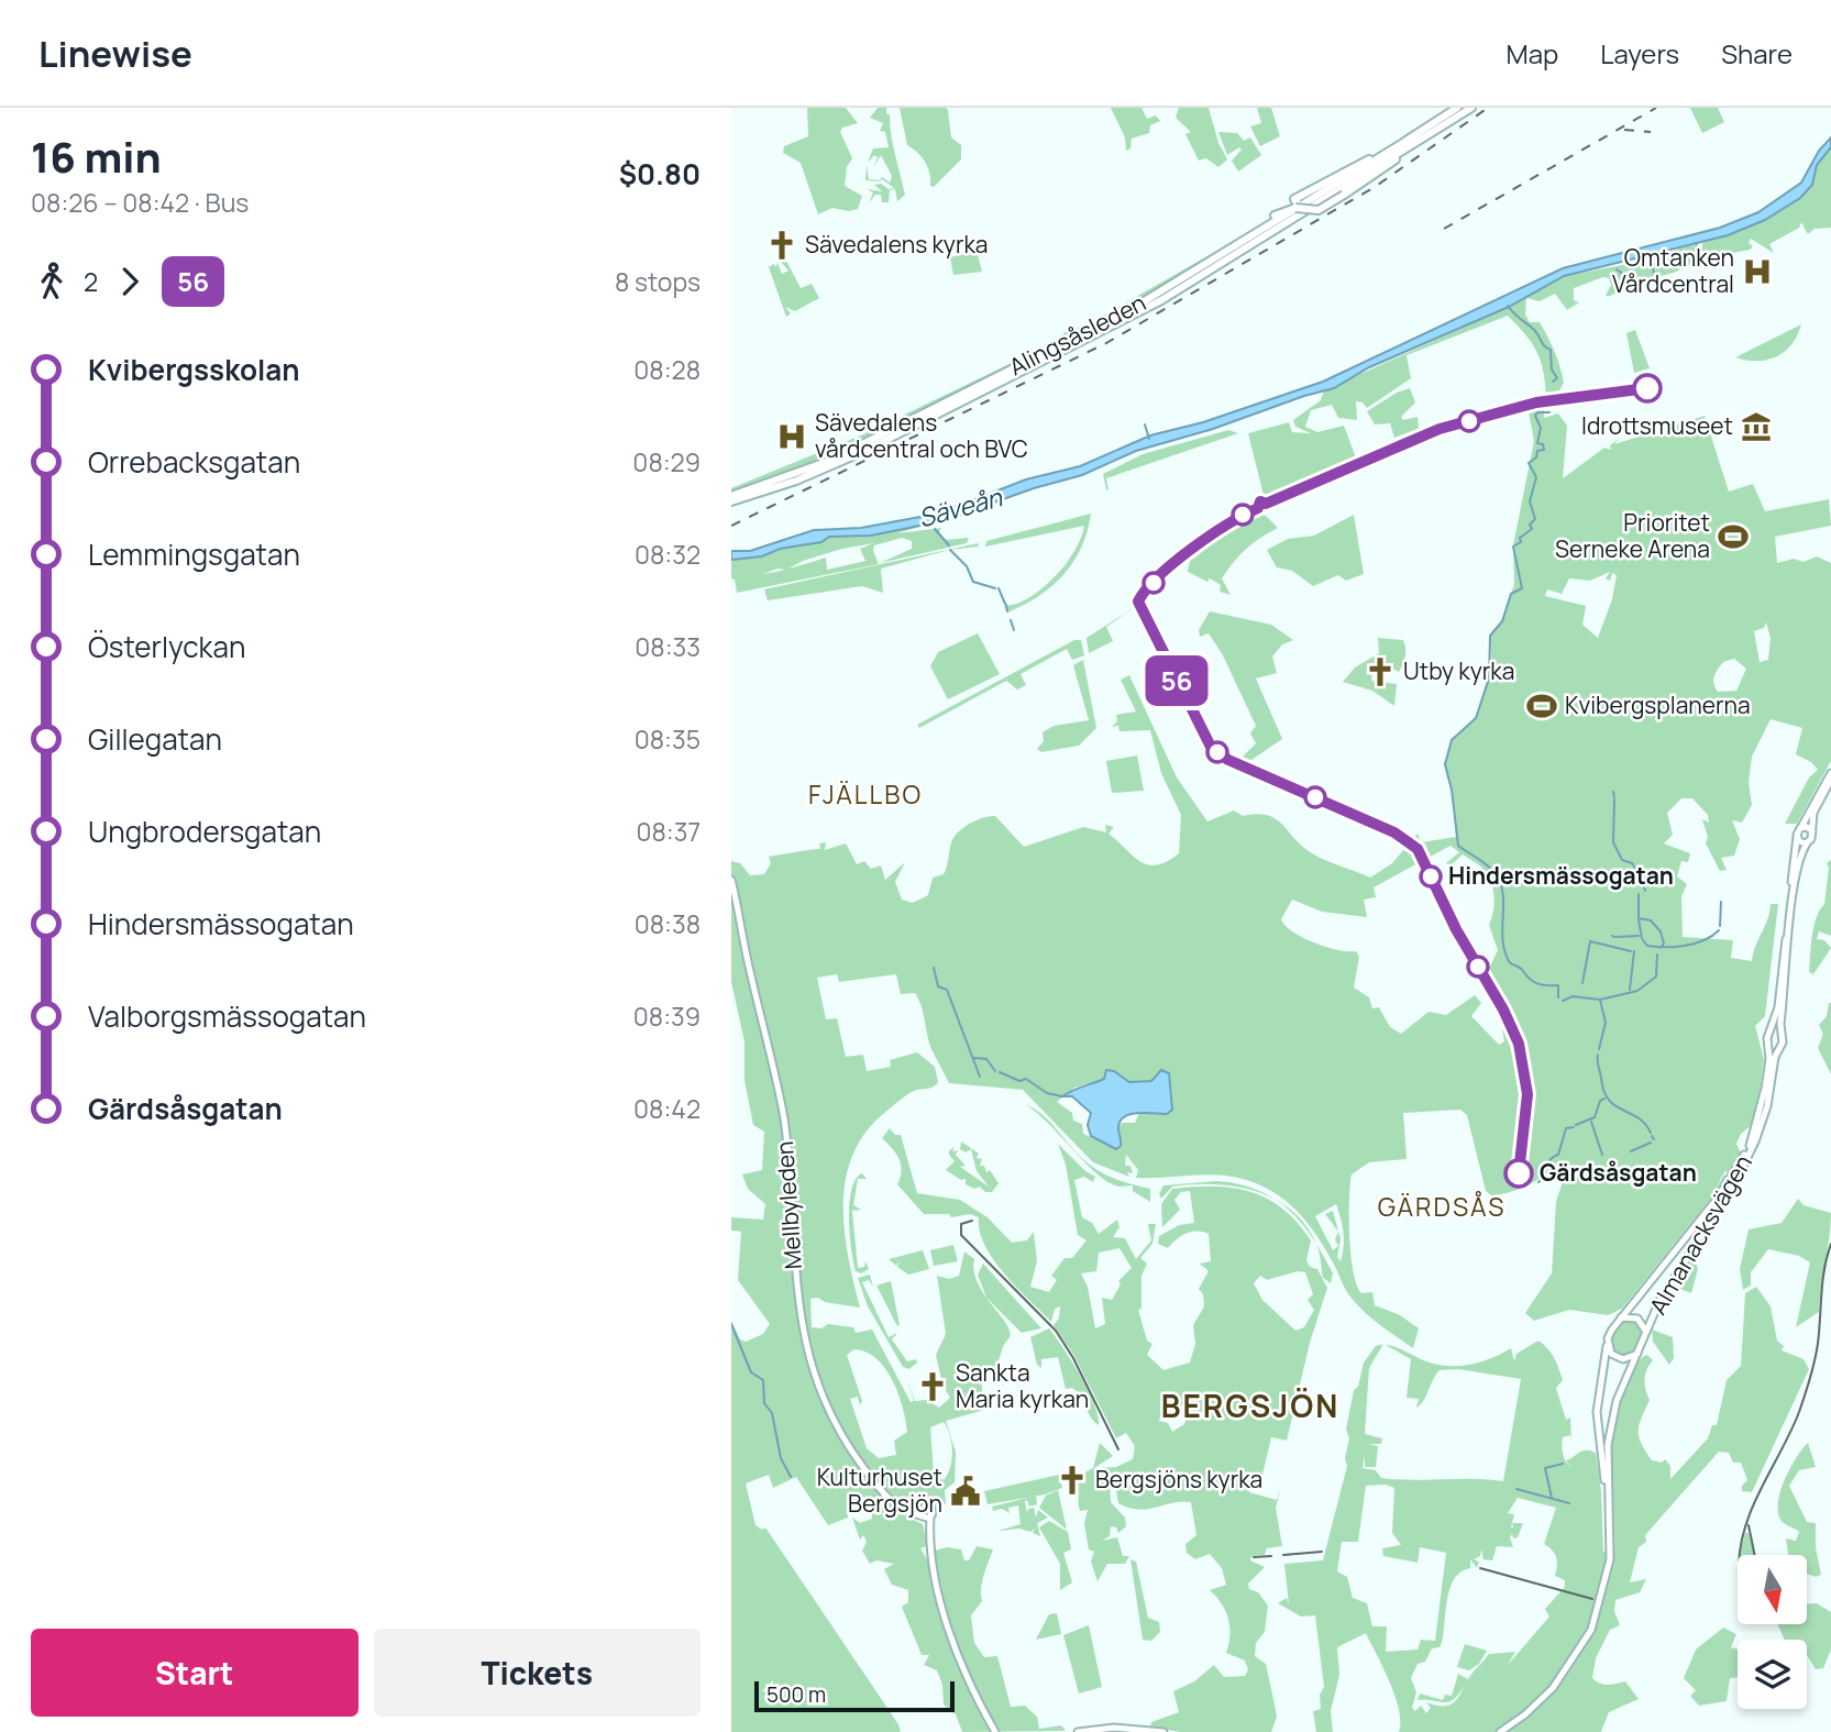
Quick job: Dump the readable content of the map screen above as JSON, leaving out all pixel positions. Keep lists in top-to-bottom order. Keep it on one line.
{"streets":{"highway":["Alingsåsleden"],"main road":["Mellbyleden","Almanacksvägen"]},"districts":["FJÄLLBO","GÄRDSÅS","BERGSJÖN"],"water":["Säveån"],"places":{"church":["Sävedalens kyrka","Utby kyrka","Sankta Maria kyrkan","Bergsjöns kyrka"],"hospital":["Omtanken Vårdcentral","Sävedalens vårdcentral och BVC"],"museum":["Idrottsmuseet"],"sports":["Prioritet Serneke Arena","Kvibergsplanerna"],"other":["Hindersmässogatan","Gärdsåsgatan"],"public building":["Kulturhuset Bergsjön"]},"lines":["bus line 56"],"scale_bar":"500 m","north":"bottom","page":{"header":"Linewise","nav":["Map","Layers","Share"],"heading":["16 min","08:26 – 08:42 · Bus","$0.80"],"on_map":"56","legs":["2","56","8 stops"],"list":[{"name":"Kvibergsskolan","value":"08:28"},{"name":"Orrebacksgatan","value":"08:29"},{"name":"Lemmingsgatan","value":"08:32"},{"name":"Österlyckan","value":"08:33"},{"name":"Gillegatan","value":"08:35"},{"name":"Ungbrodersgatan","value":"08:37"},{"name":"Hindersmässogatan","value":"08:38"},{"name":"Valborgsmässogatan","value":"08:39"},{"name":"Gärdsåsgatan","value":"08:42"}],"buttons":["Start","Tickets"],"scale":"500 m"}}
